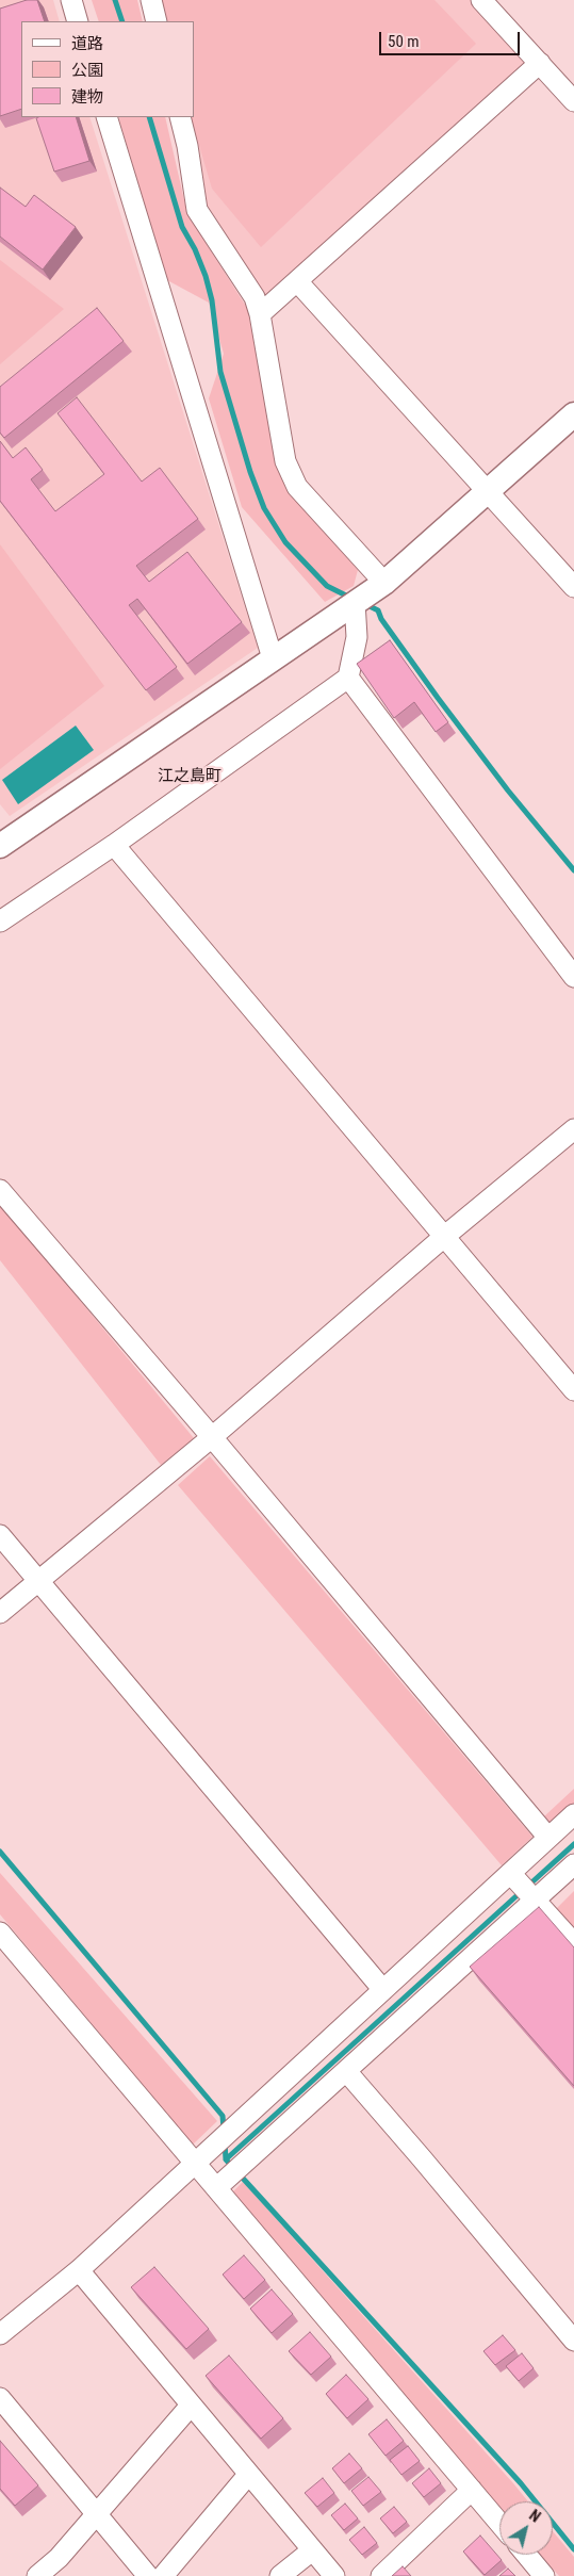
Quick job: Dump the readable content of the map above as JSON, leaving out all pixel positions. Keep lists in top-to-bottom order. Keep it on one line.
{"districts":["江之島町"],"legend":["道路","公園","建物"],"scale_bar":"50 m","north":"top right"}
